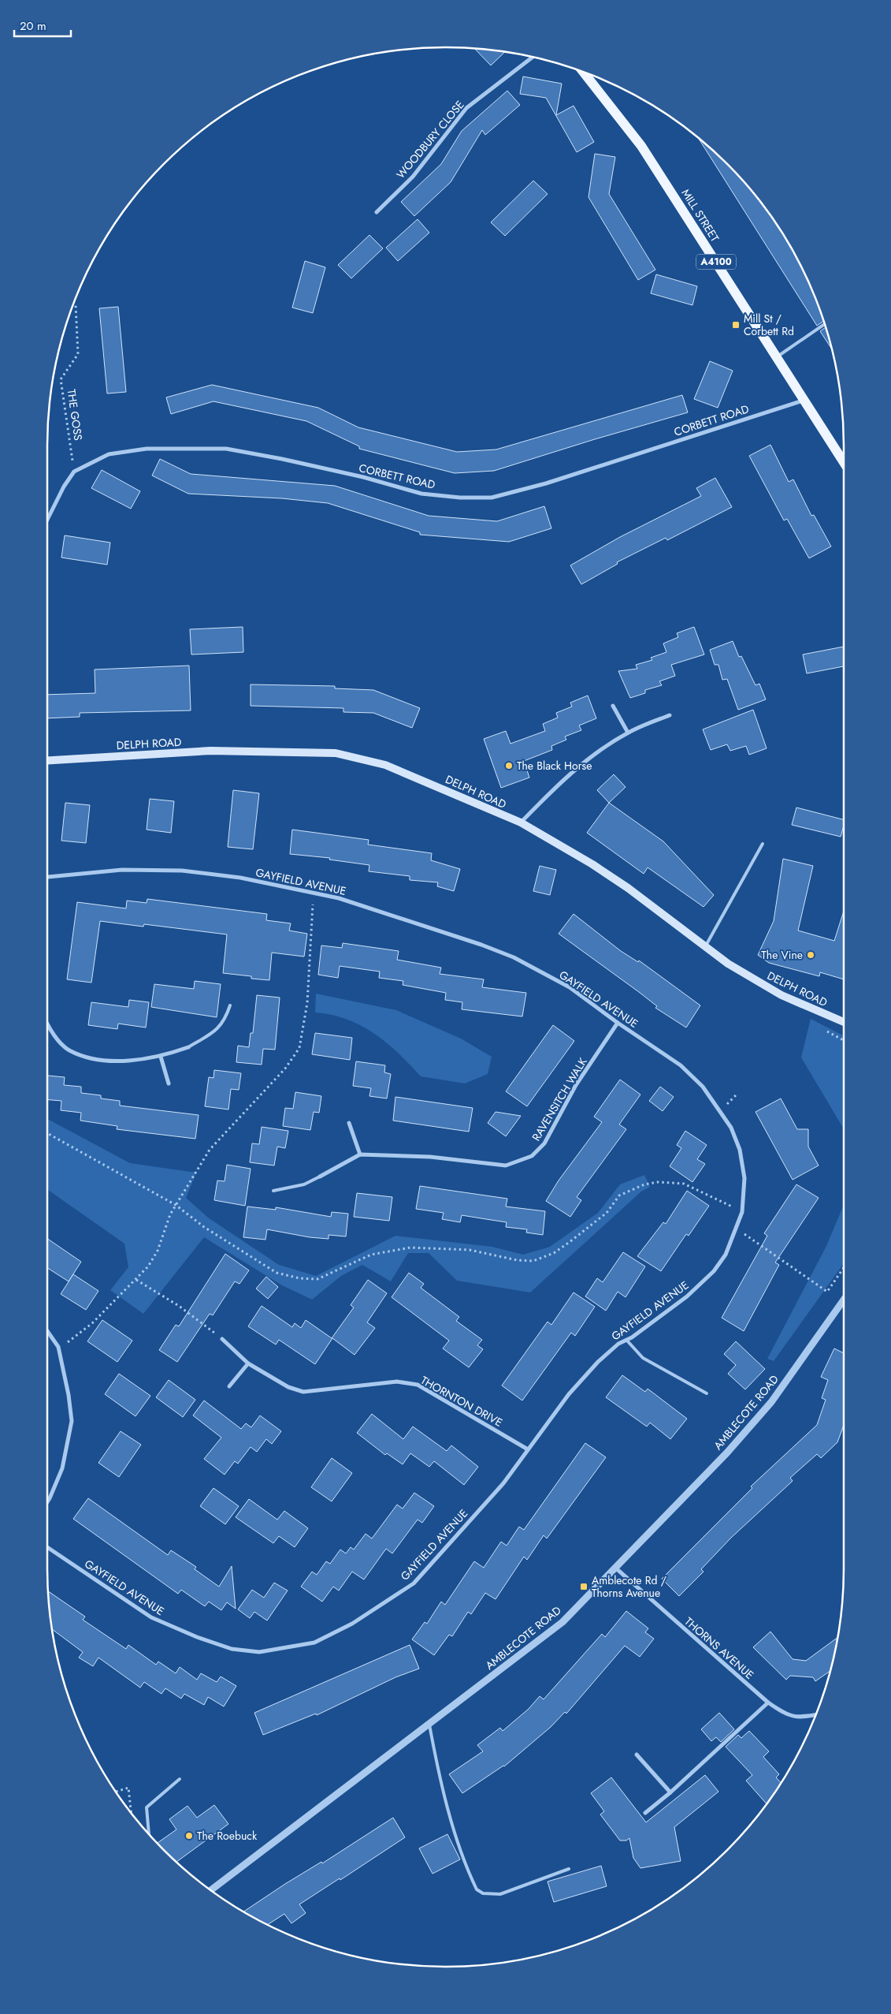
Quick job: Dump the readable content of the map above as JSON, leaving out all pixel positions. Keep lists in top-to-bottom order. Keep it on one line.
{"streets":{"main road":["MILL STREET","A4100","DELPH ROAD"],"street":["WOODBURY CLOSE","CORBETT ROAD","GAYFIELD AVENUE","RAVENSITCH WALK","THORNTON DRIVE","AMBLECOTE ROAD","THORNS AVENUE"],"path":["THE GOSS"]},"crossings":[["MILL STREET","CORBETT ROAD"],["THE GOSS","CORBETT ROAD"],["GAYFIELD AVENUE","RAVENSITCH WALK"],["GAYFIELD AVENUE","THORNTON DRIVE"],["AMBLECOTE ROAD","THORNS AVENUE"]],"places":{"transit":["Mill St / Corbett Rd","Amblecote Rd / Thorns Avenue"],"other":["The Black Horse","The Vine","The Roebuck"]},"scale_bar":"20 m"}
